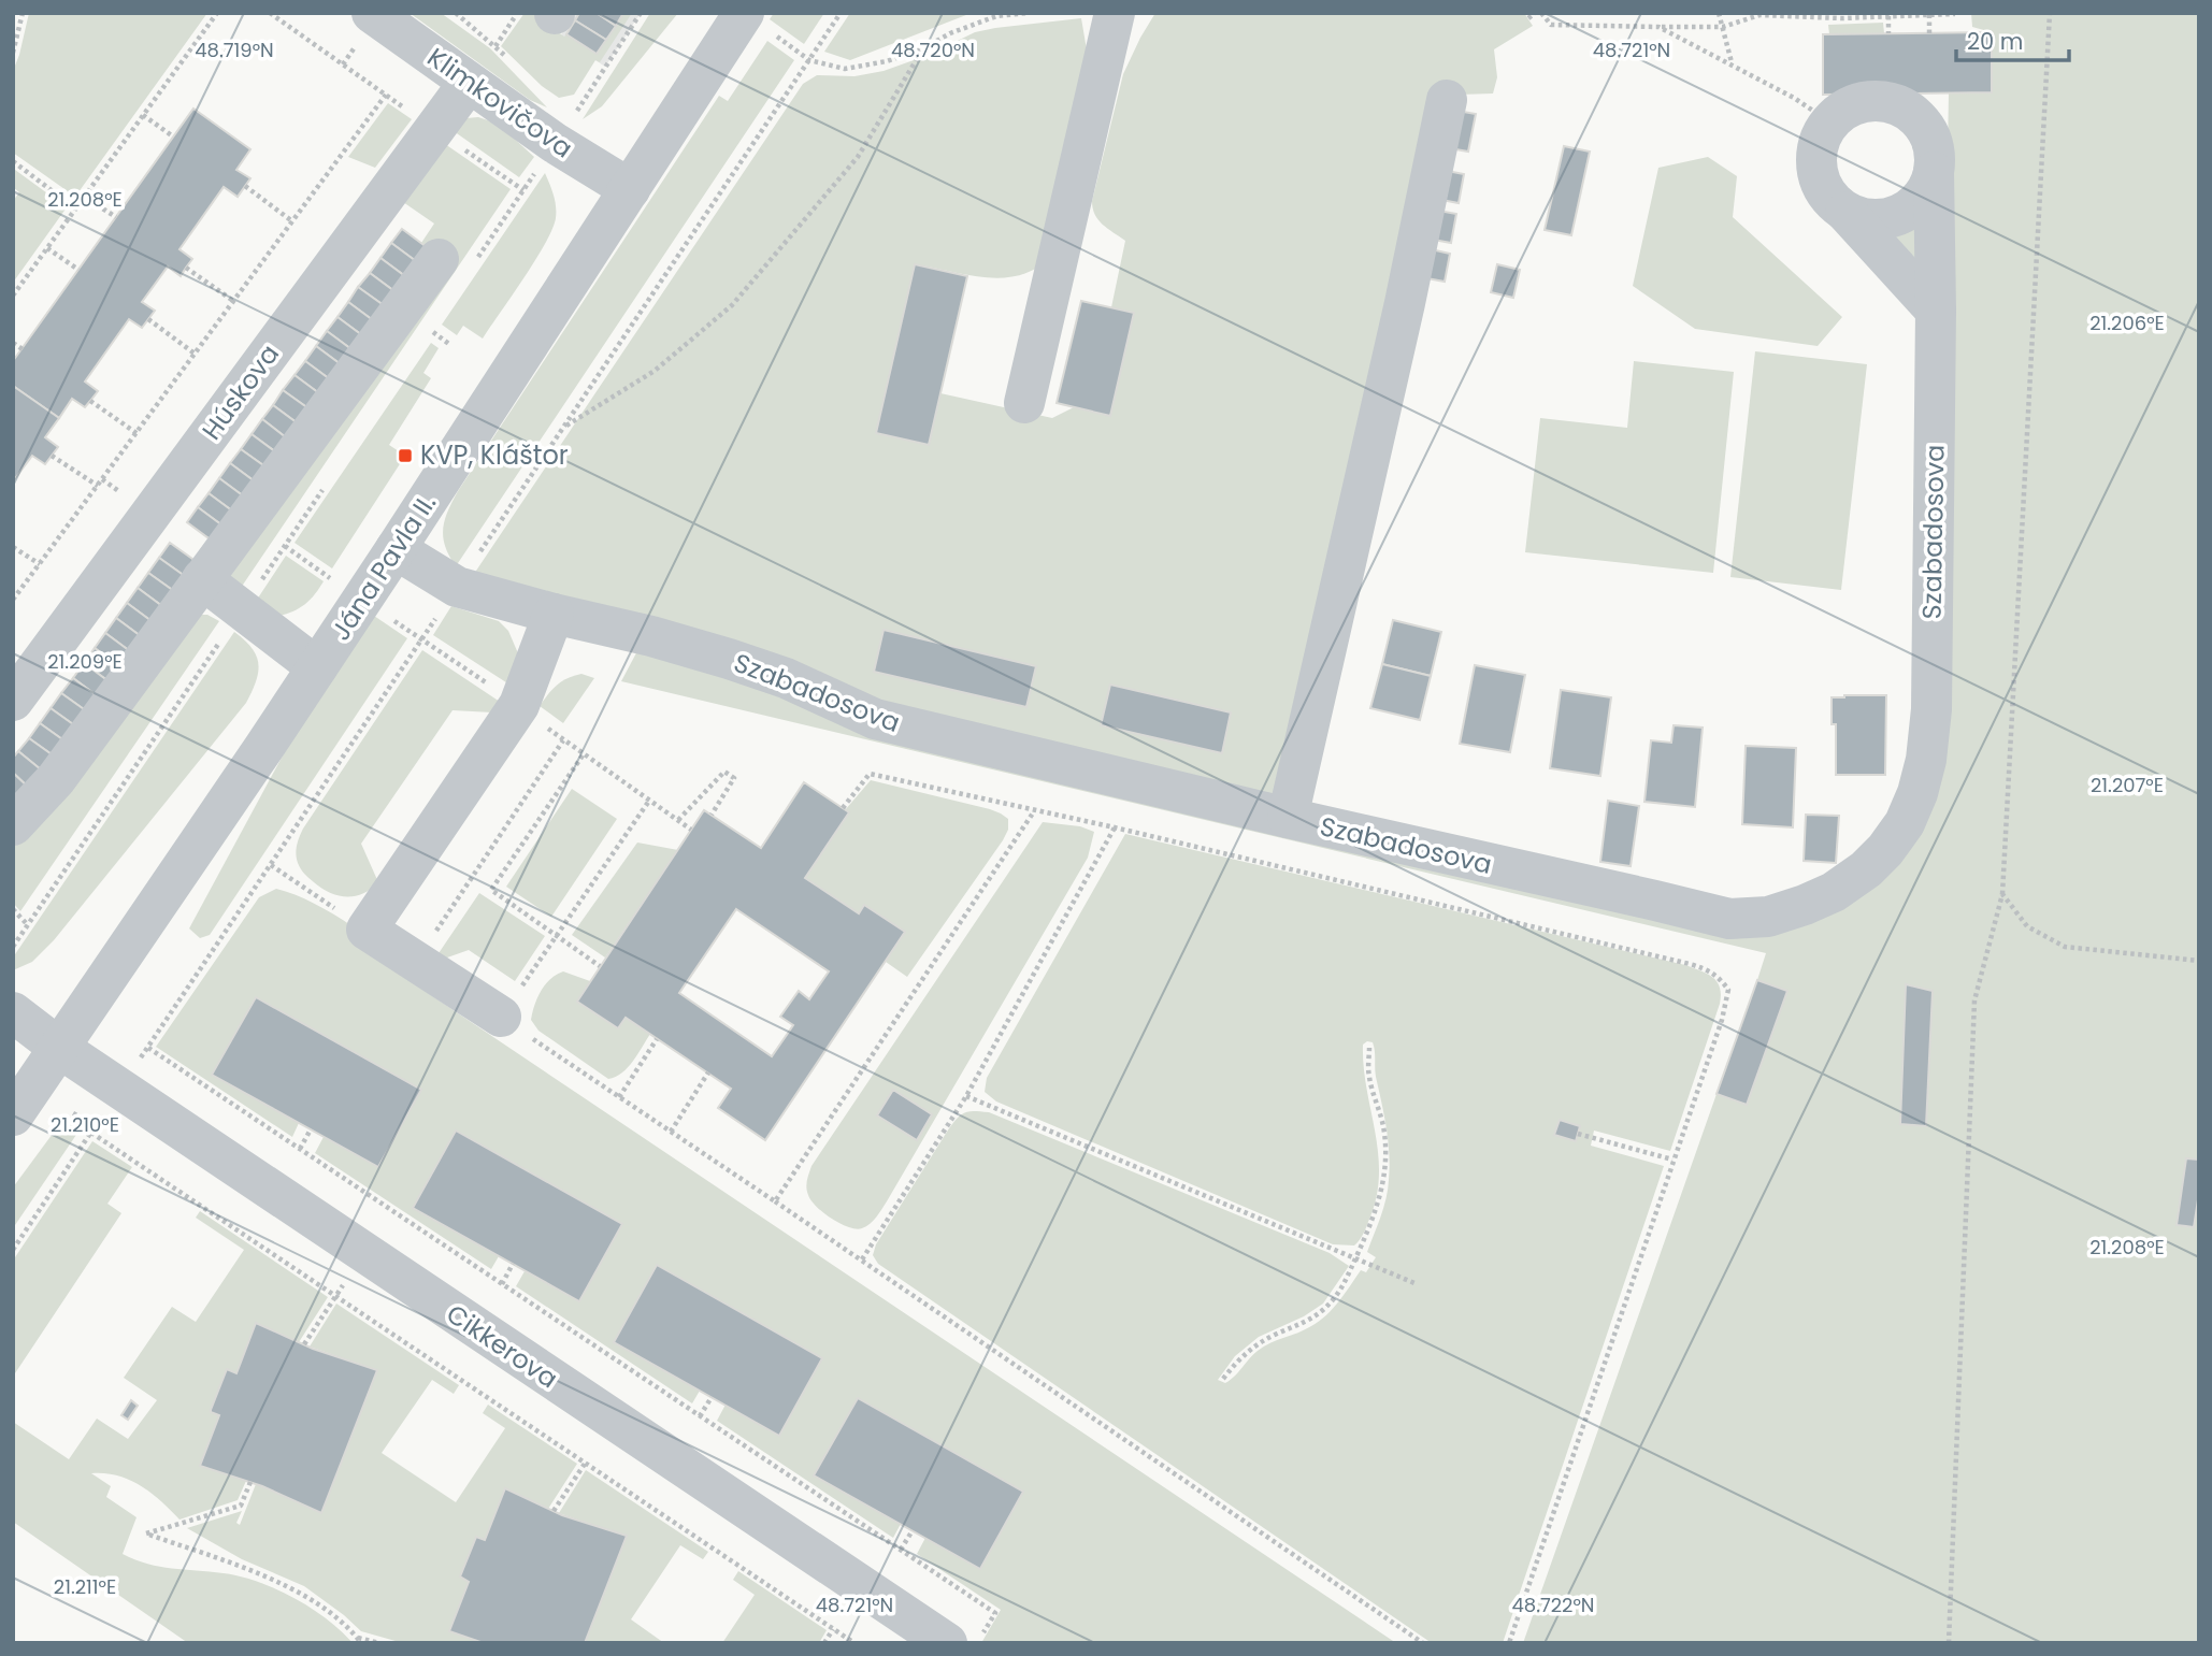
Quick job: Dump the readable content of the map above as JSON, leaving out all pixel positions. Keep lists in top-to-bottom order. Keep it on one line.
{"streets":{"street":["Klimkovičova","Húskova","Szabadosova","Jána Pavla II.","Cikkerova"]},"crossings":[["Klimkovičova","Húskova"],["Klimkovičova","Jána Pavla II."],["Szabadosova","Jána Pavla II."],["Jána Pavla II.","Cikkerova"]],"places":{"transit":["KVP, Kláštor"]},"scale_bar":"20 m","coordinates":["48.719°N","48.720°N","48.721°N","21.208°E","21.206°E","21.209°E","21.207°E","21.210°E","21.211°E","48.722°N"]}
